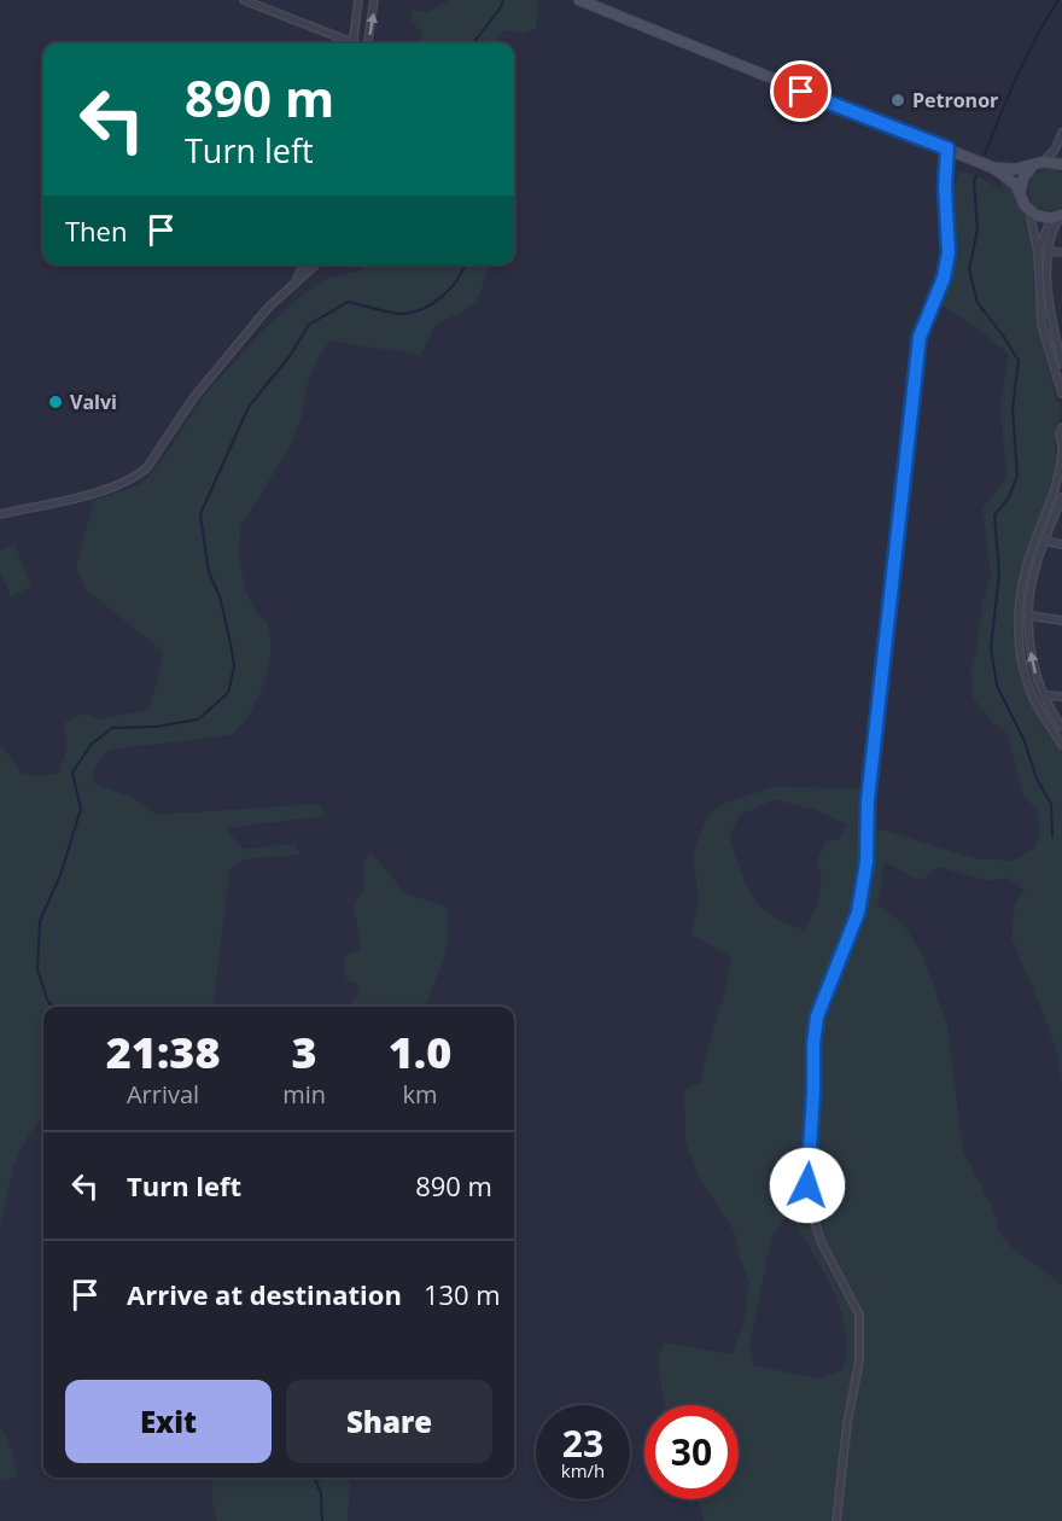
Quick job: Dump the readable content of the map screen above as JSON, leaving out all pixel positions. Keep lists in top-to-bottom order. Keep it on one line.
{"places":["Petronor","Valvi"],"page":{"turn":["890 m","Turn left"],"then":"Then","eta":["21:38","Arrival","3","min","1.0","km"],"list":[{"name":"Turn left","value":"890 m"},{"name":"Arrive at destination","value":"130 m"}],"buttons":["Exit","Share"],"speed":"23 km/h","limit":"30"}}
